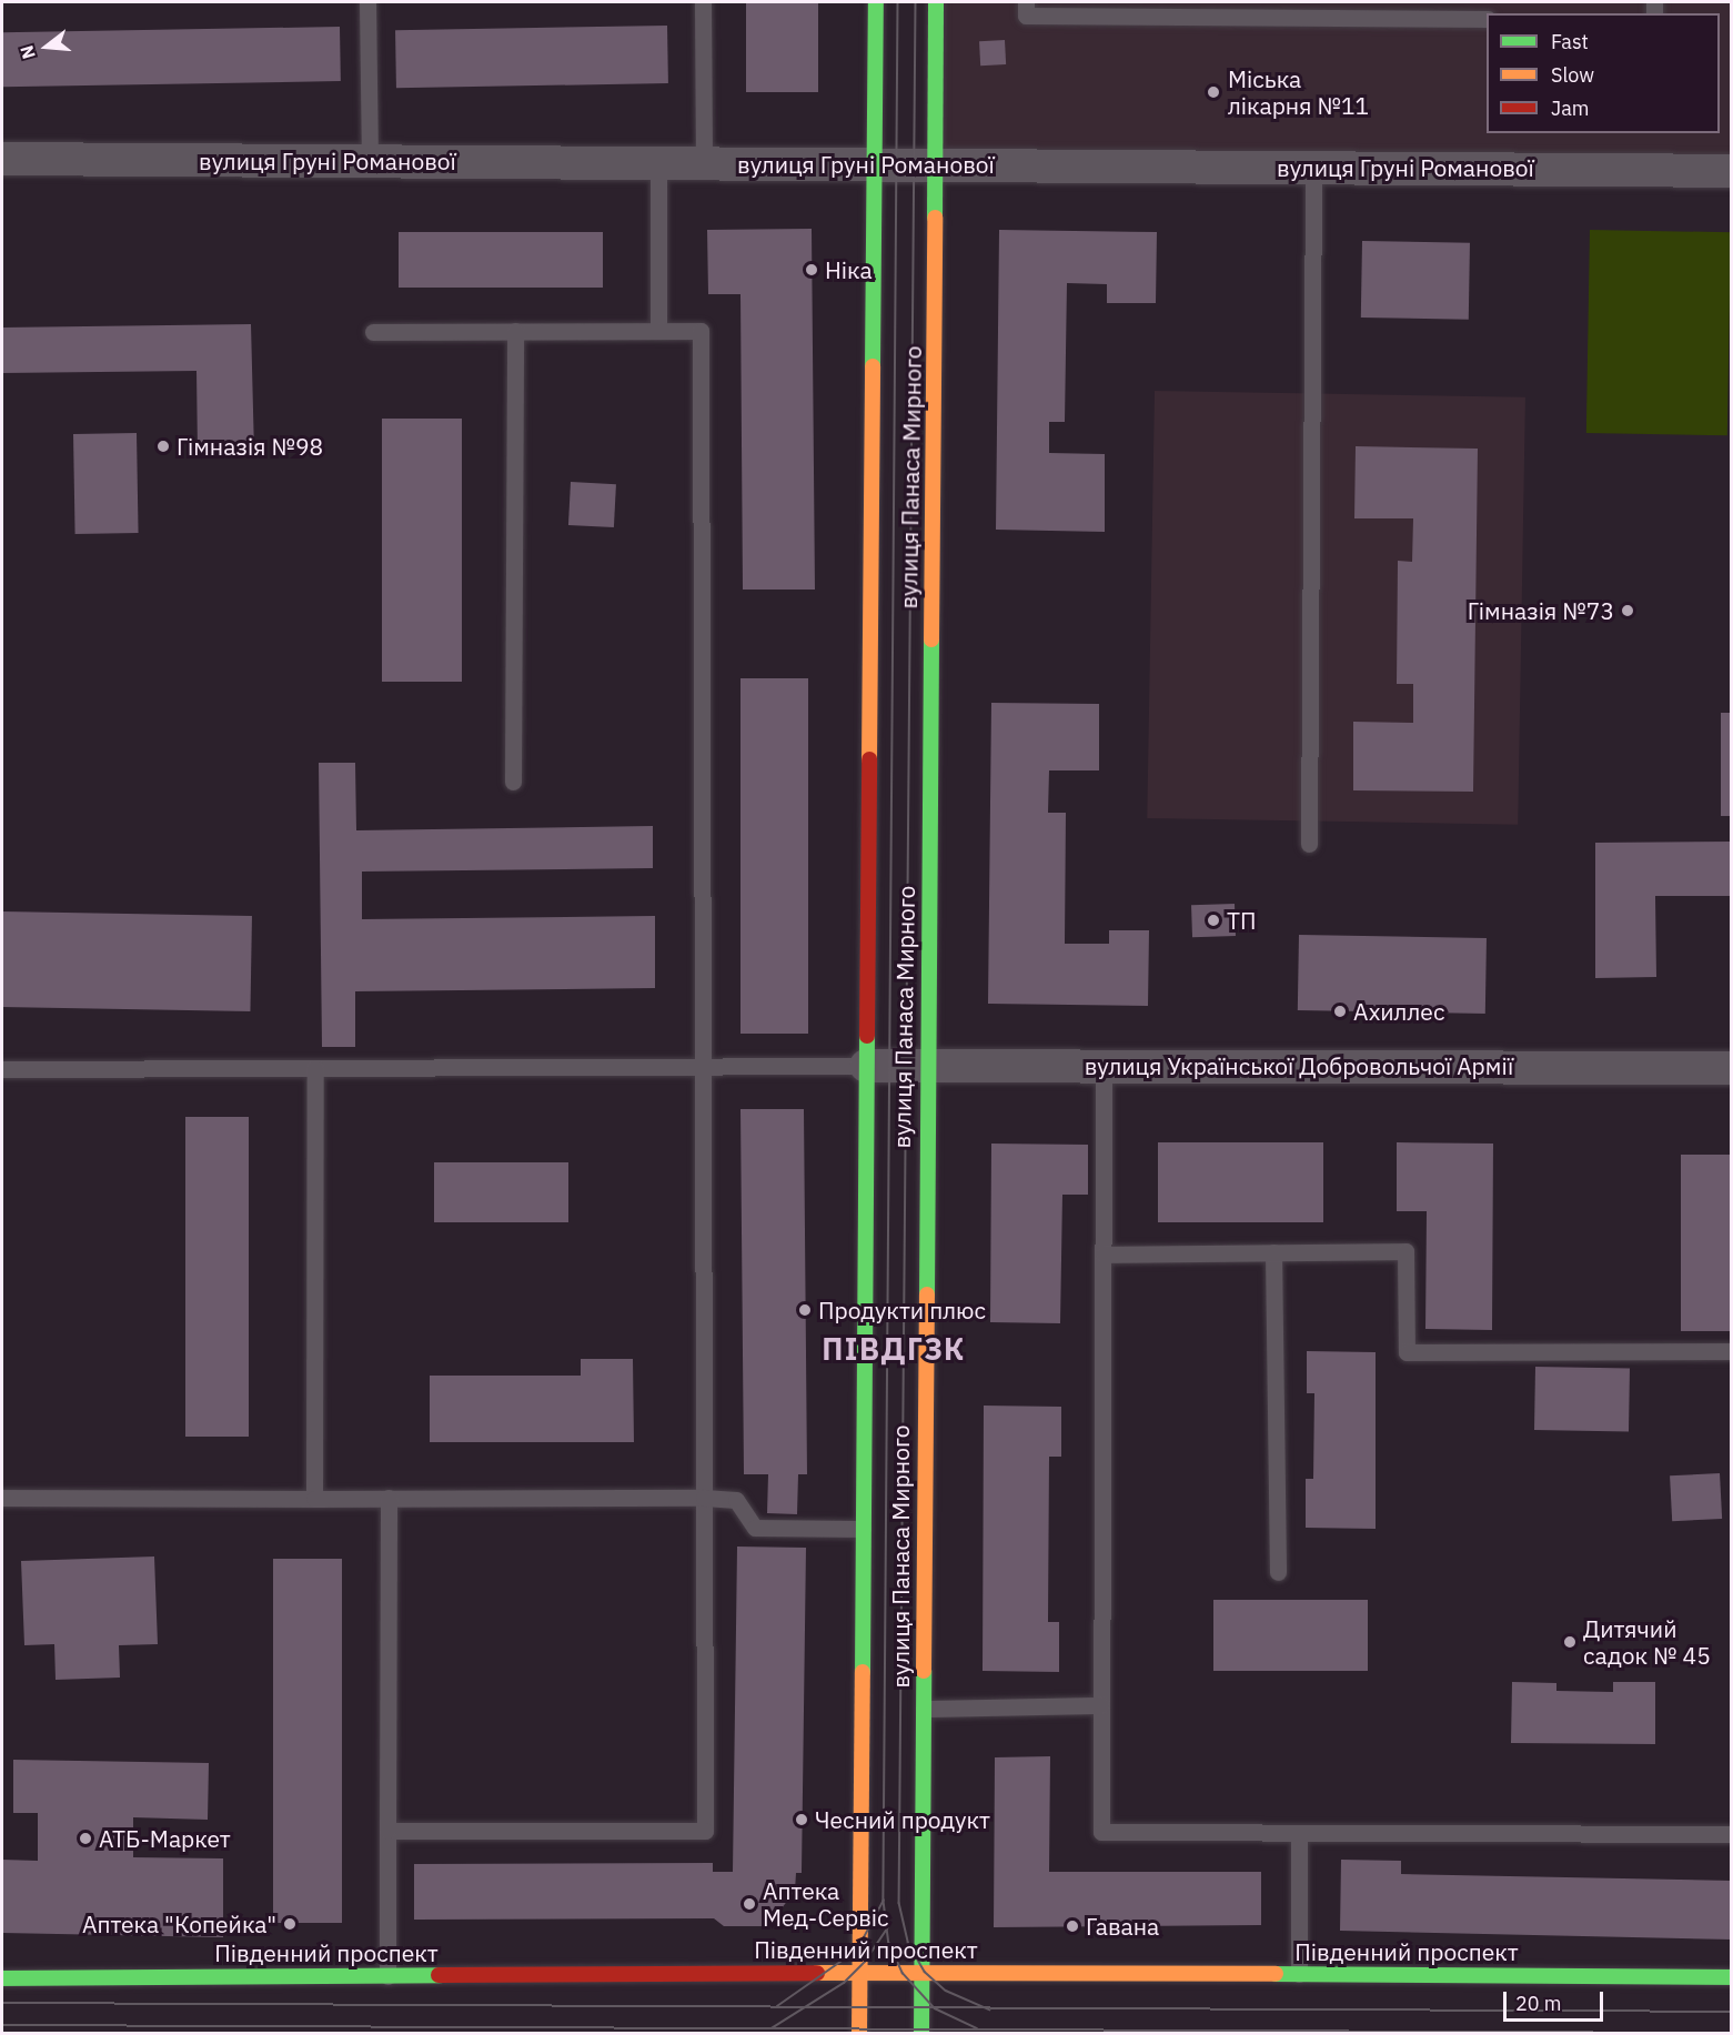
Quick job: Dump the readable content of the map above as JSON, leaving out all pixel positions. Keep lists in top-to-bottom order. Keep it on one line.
{"streets":{"main road":["вулиця Панаса Мирного","Південний проспект"],"street":["вулиця Груні Романової","вулиця Української Добровольчої Армії"]},"crossings":[["вулиця Груні Романової","вулиця Панаса Мирного"],["вулиця Панаса Мирного","вулиця Української Добровольчої Армії"],["вулиця Панаса Мирного","Південний проспект"]],"districts":["ПІВДГЗК"],"places":["Міська лікарня №11","Ніка","Гімназія №98","Гімназія №73","ТП","Ахиллес","Продукти плюс","Дитячий садок № 45","Чесний продукт","АТБ-Маркет","Аптека Мед-Сервіс","Аптека \"Копейка\"","Гавана"],"legend":["Fast","Slow","Jam"],"scale_bar":"20 m","north":"left"}
